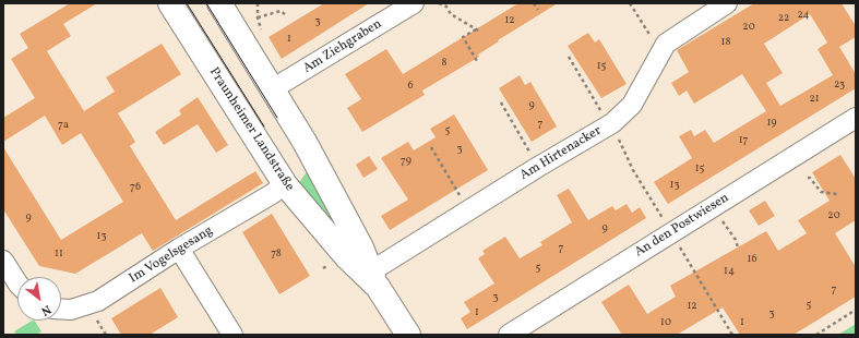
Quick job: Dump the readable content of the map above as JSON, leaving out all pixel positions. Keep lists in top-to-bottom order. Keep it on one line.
{"streets":{"main road":["Praunheimer Landstraße"],"street":["Am Ziehgraben","Am Hirtenacker","An den Postwiesen","Im Vogelsgesang"]},"crossings":[["Am Ziehgraben","Praunheimer Landstraße"],["Praunheimer Landstraße","Am Hirtenacker"],["Praunheimer Landstraße","Im Vogelsgesang"]],"house_numbers":["24","22","12","3","20","1","18","8","15","23","6","21","9","19","7","7a","5","17","3","79","15","13","76","20","9","9","13","7","11","78","16","5","14","7","3","5","12","1","3","10","1"],"north":"bottom right"}
